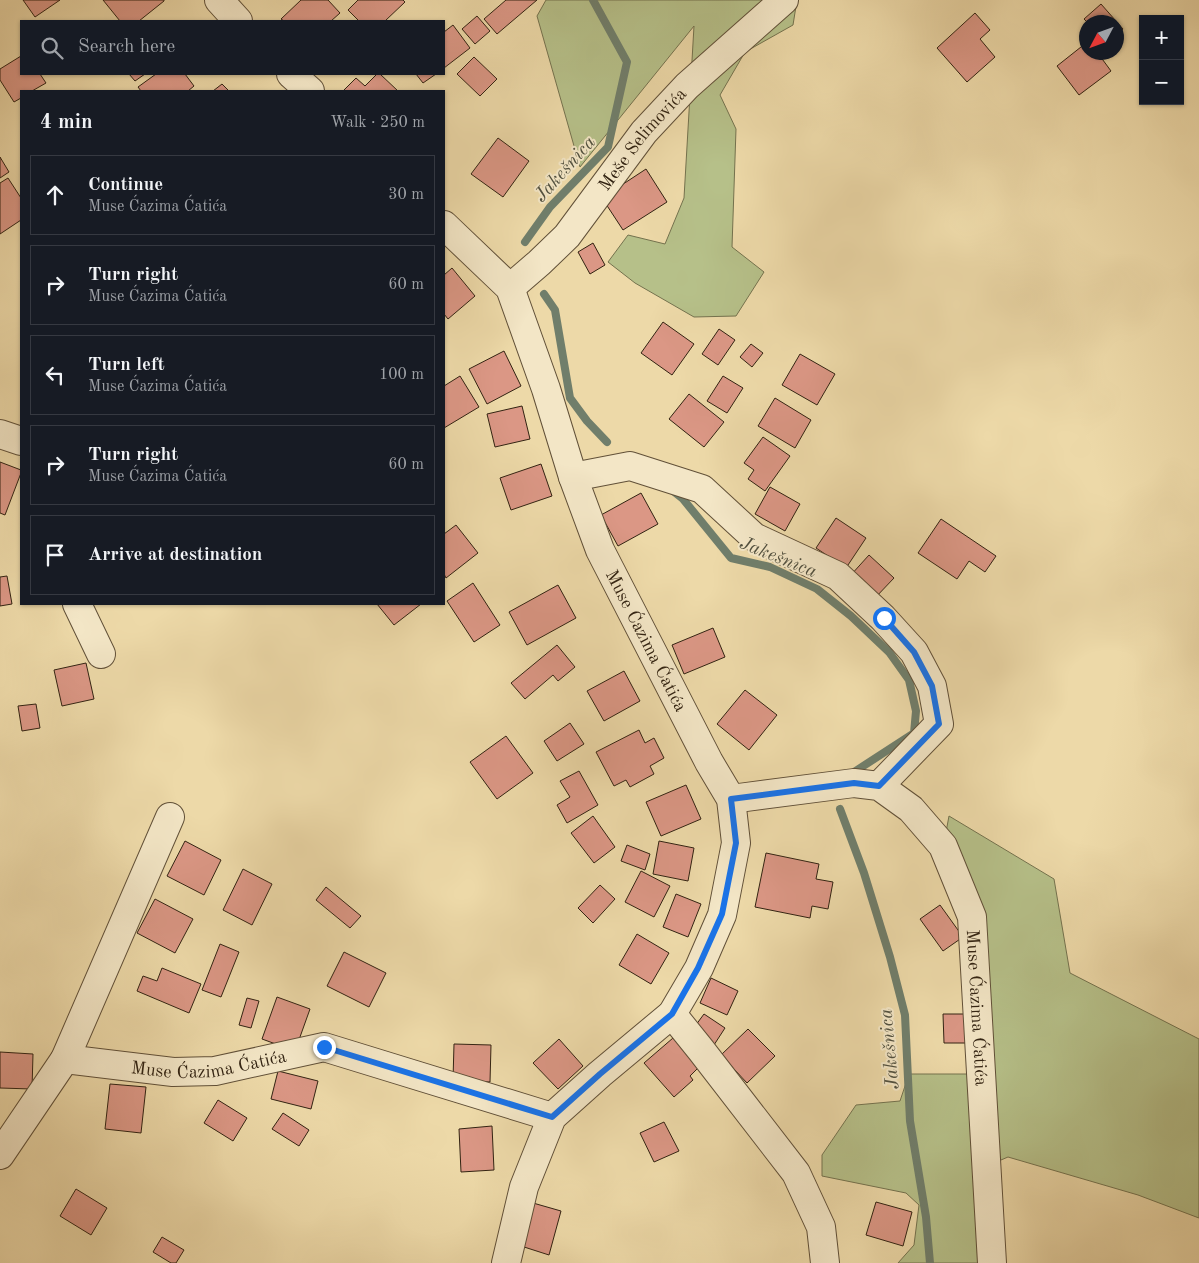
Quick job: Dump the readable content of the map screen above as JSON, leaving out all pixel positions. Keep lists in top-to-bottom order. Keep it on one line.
{"streets":{"street":["Meše Selimovića","Muse Ćazima Ćatića"]},"crossings":[["Meše Selimovića","Muse Ćazima Ćatića"]],"water":["Jakešnica"],"north":"bottom left","page":{"map_buttons":["+","−"],"search":"Search here","heading":["4 min","Walk · 250 m"],"list":[["Continue","Muse Ćazima Ćatića","30 m"],["Turn right","Muse Ćazima Ćatića","60 m"],["Turn left","Muse Ćazima Ćatića","100 m"],["Turn right","Muse Ćazima Ćatića","60 m"],"Arrive at destination"]}}
